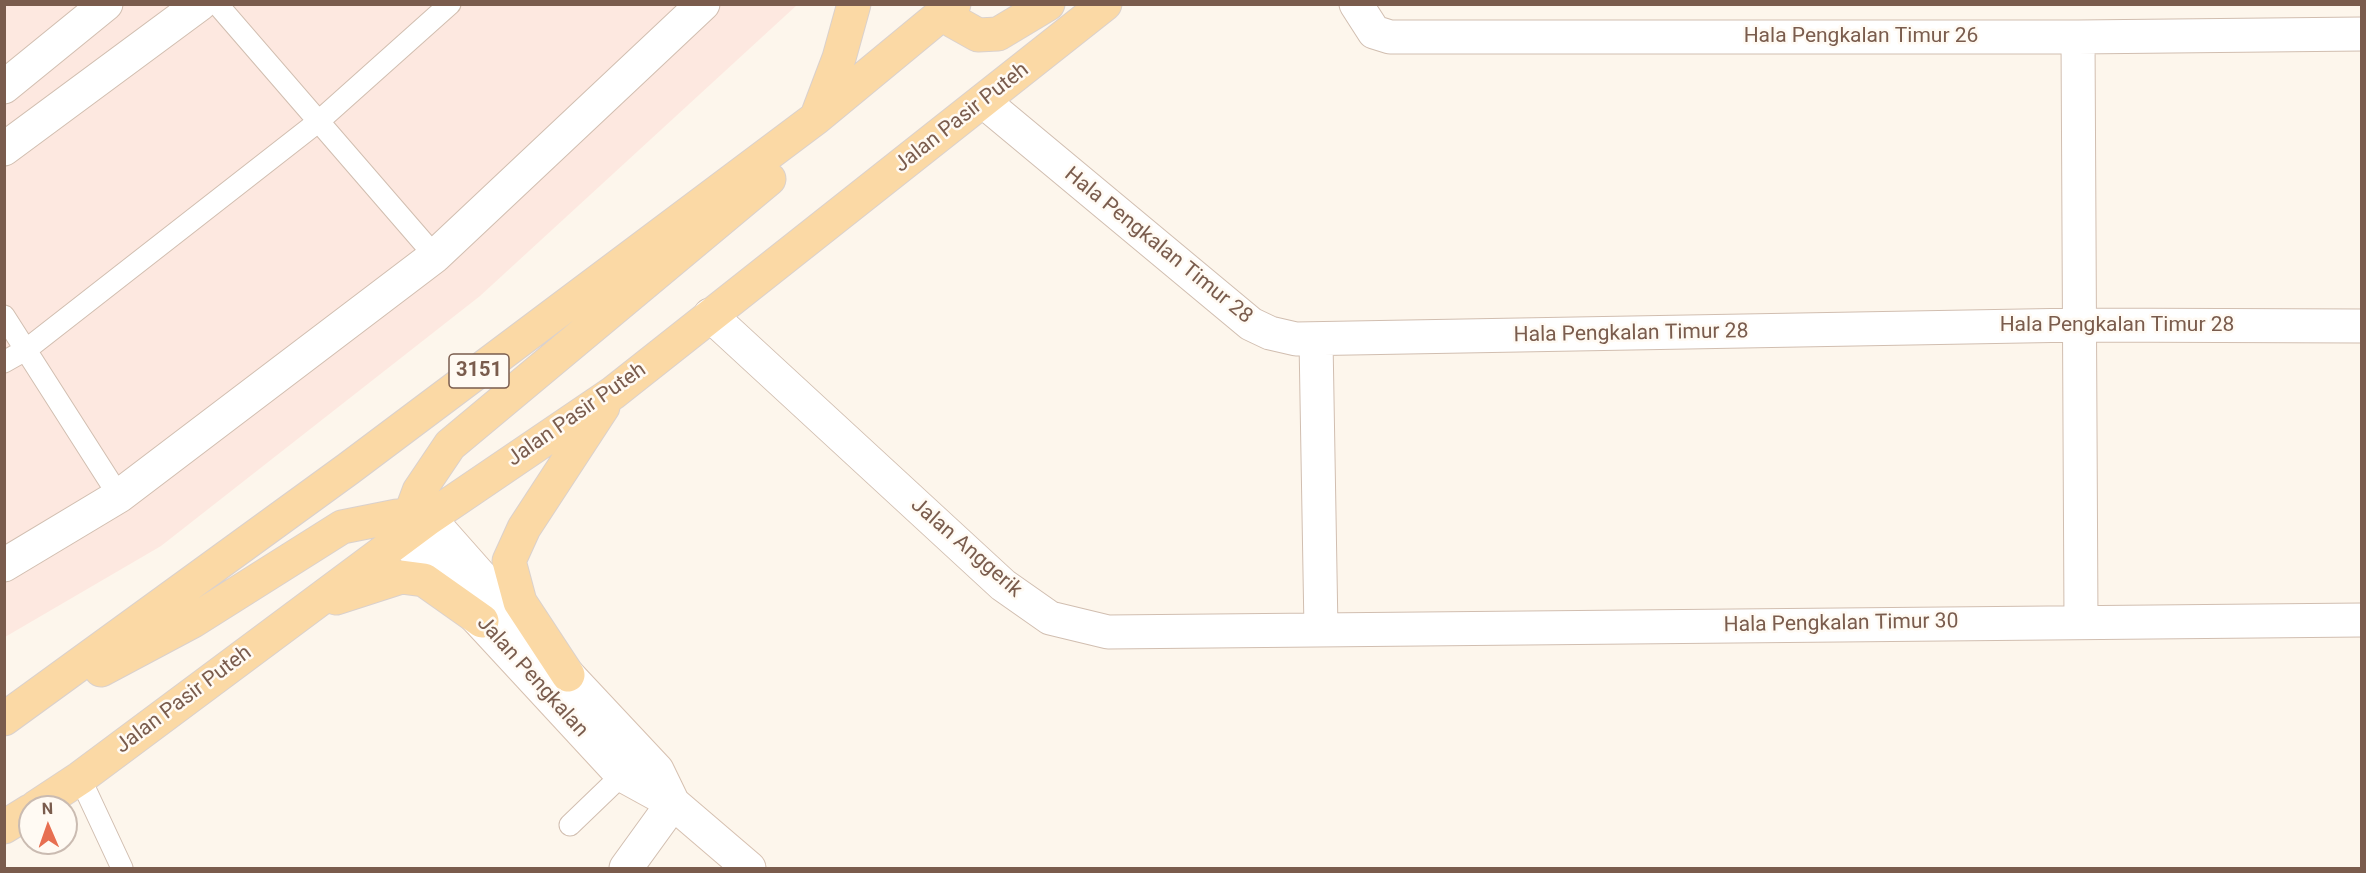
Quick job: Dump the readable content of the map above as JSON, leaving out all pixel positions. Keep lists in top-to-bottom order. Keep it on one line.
{"streets":{"main road":["Jalan Pasir Puteh","3151"],"street":["Hala Pengkalan Timur 26","Hala Pengkalan Timur 28","Jalan Anggerik","Hala Pengkalan Timur 30","Jalan Pengkalan"]},"crossings":[["Jalan Pasir Puteh","Hala Pengkalan Timur 28"],["Jalan Pasir Puteh","Jalan Anggerik"],["Jalan Pasir Puteh","Jalan Pengkalan"],["Jalan Anggerik","Hala Pengkalan Timur 30"]],"north":"top"}
